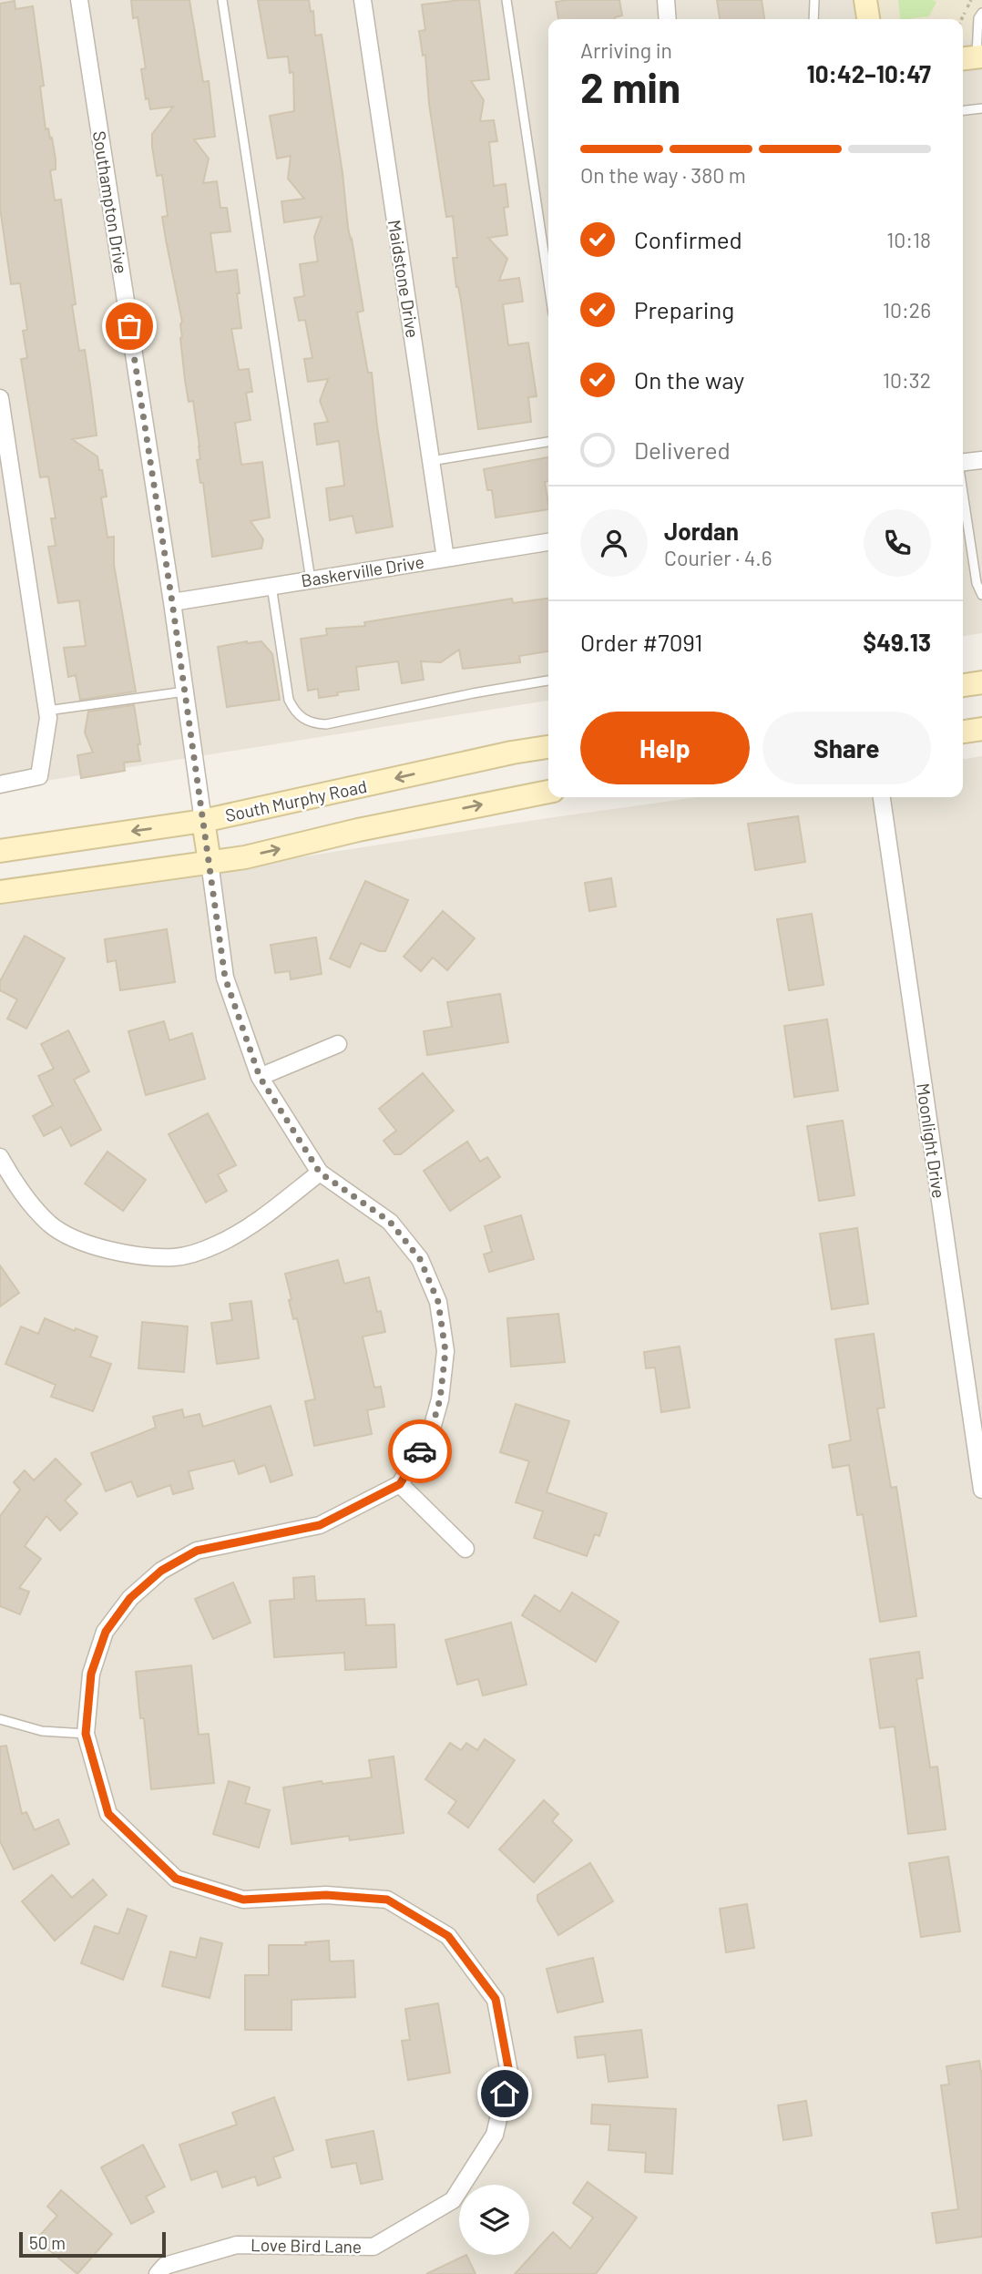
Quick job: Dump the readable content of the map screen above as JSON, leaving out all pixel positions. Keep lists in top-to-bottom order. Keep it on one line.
{"streets":{"main road":["South Murphy Road"],"street":["Southampton Drive","Maidstone Drive","Baskerville Drive","Moonlight Drive","Love Bird Lane"]},"crossings":[["Southampton Drive","Baskerville Drive"],["Southampton Drive","South Murphy Road"],["Maidstone Drive","Baskerville Drive"]],"scale_bar":"50 m","page":{"heading":["2 min","Arriving in","10:42–10:47"],"panel":["Jordan","Courier · 4.6","Order #7091","$49.13"],"bar":"On the way · 380 m","list":[["Confirmed","10:18"],["Preparing","10:26"],["On the way","10:32"],"Delivered"],"buttons":["Help","Share"],"scale":"50 m"}}
